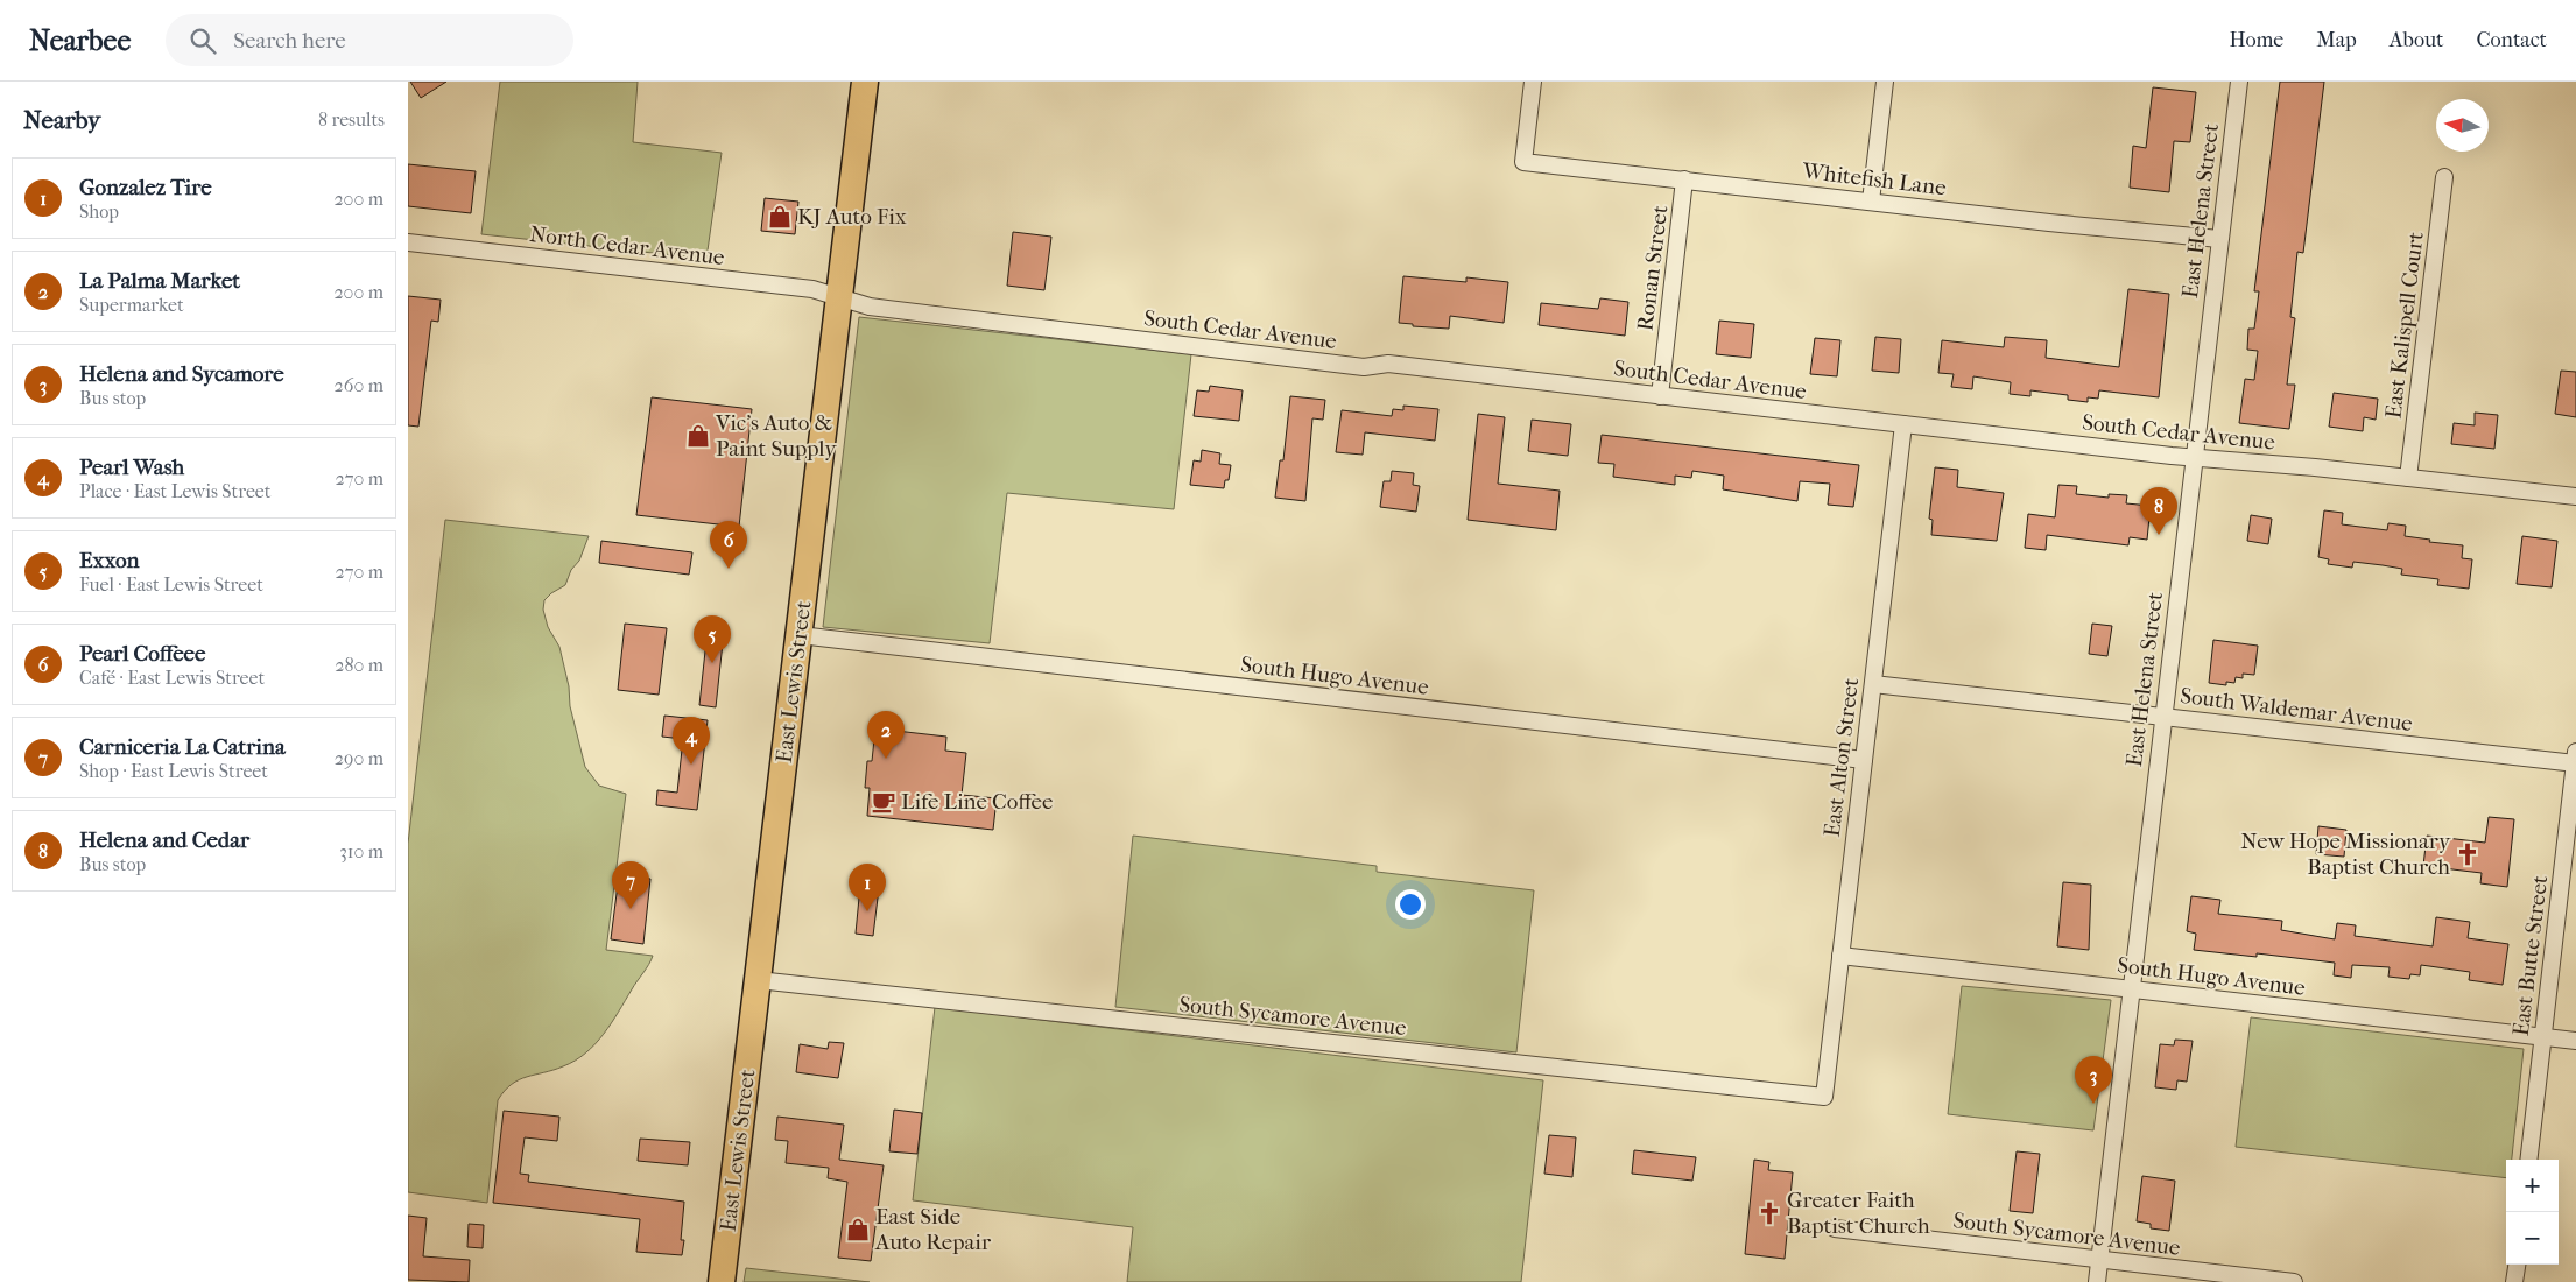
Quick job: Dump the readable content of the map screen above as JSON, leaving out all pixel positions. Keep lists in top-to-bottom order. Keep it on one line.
{"streets":{"main road":["East Lewis Street"],"street":["Whitefish Lane","East Helena Street","North Cedar Avenue","Ronan Street","East Kalispell Court","South Cedar Avenue","South Hugo Avenue","South Waldemar Avenue","East Alton Street","East Butte Street","South Sycamore Avenue"]},"crossings":[["Whitefish Lane","East Helena Street"],["Whitefish Lane","Ronan Street"],["East Helena Street","South Cedar Avenue"],["East Helena Street","South Hugo Avenue"],["East Helena Street","South Waldemar Avenue"],["East Helena Street","South Sycamore Avenue"],["North Cedar Avenue","South Cedar Avenue"],["North Cedar Avenue","East Lewis Street"],["Ronan Street","South Cedar Avenue"],["East Kalispell Court","South Cedar Avenue"],["South Cedar Avenue","East Lewis Street"],["South Cedar Avenue","East Alton Street"],["South Hugo Avenue","East Lewis Street"],["South Hugo Avenue","East Alton Street"],["South Hugo Avenue","East Butte Street"],["East Lewis Street","South Sycamore Avenue"],["South Waldemar Avenue","East Alton Street"],["South Waldemar Avenue","East Butte Street"],["East Alton Street","South Sycamore Avenue"]],"places":{"shop":["KJ Auto Fix","Vic's Auto & Paint Supply","East Side Auto Repair"],"cafe":["Life Line Coffee"],"church":["New Hope Missionary Baptist Church","Greater Faith Baptist Church"]},"north":"left","page":{"header":"Nearbee","search":"Search here","nav":["Home","Map","About","Contact"],"heading":["Nearby","8 results"],"list":[{"mark":"1","name":"Gonzalez Tire","note":"Shop","value":"200 m"},{"mark":"2","name":"La Palma Market","note":"Supermarket","value":"200 m"},{"mark":"3","name":"Helena and Sycamore","note":"Bus stop","value":"260 m"},{"mark":"4","name":"Pearl Wash","note":"Place · East Lewis Street","value":"270 m"},{"mark":"5","name":"Exxon","note":"Fuel · East Lewis Street","value":"270 m"},{"mark":"6","name":"Pearl Coffeee","note":"Café · East Lewis Street","value":"280 m"},{"mark":"7","name":"Carniceria La Catrina","note":"Shop · East Lewis Street","value":"290 m"},{"mark":"8","name":"Helena and Cedar","note":"Bus stop","value":"310 m"}],"pins":["8","6","5","2","4","7","1","3"],"map_buttons":["+","−"]}}
